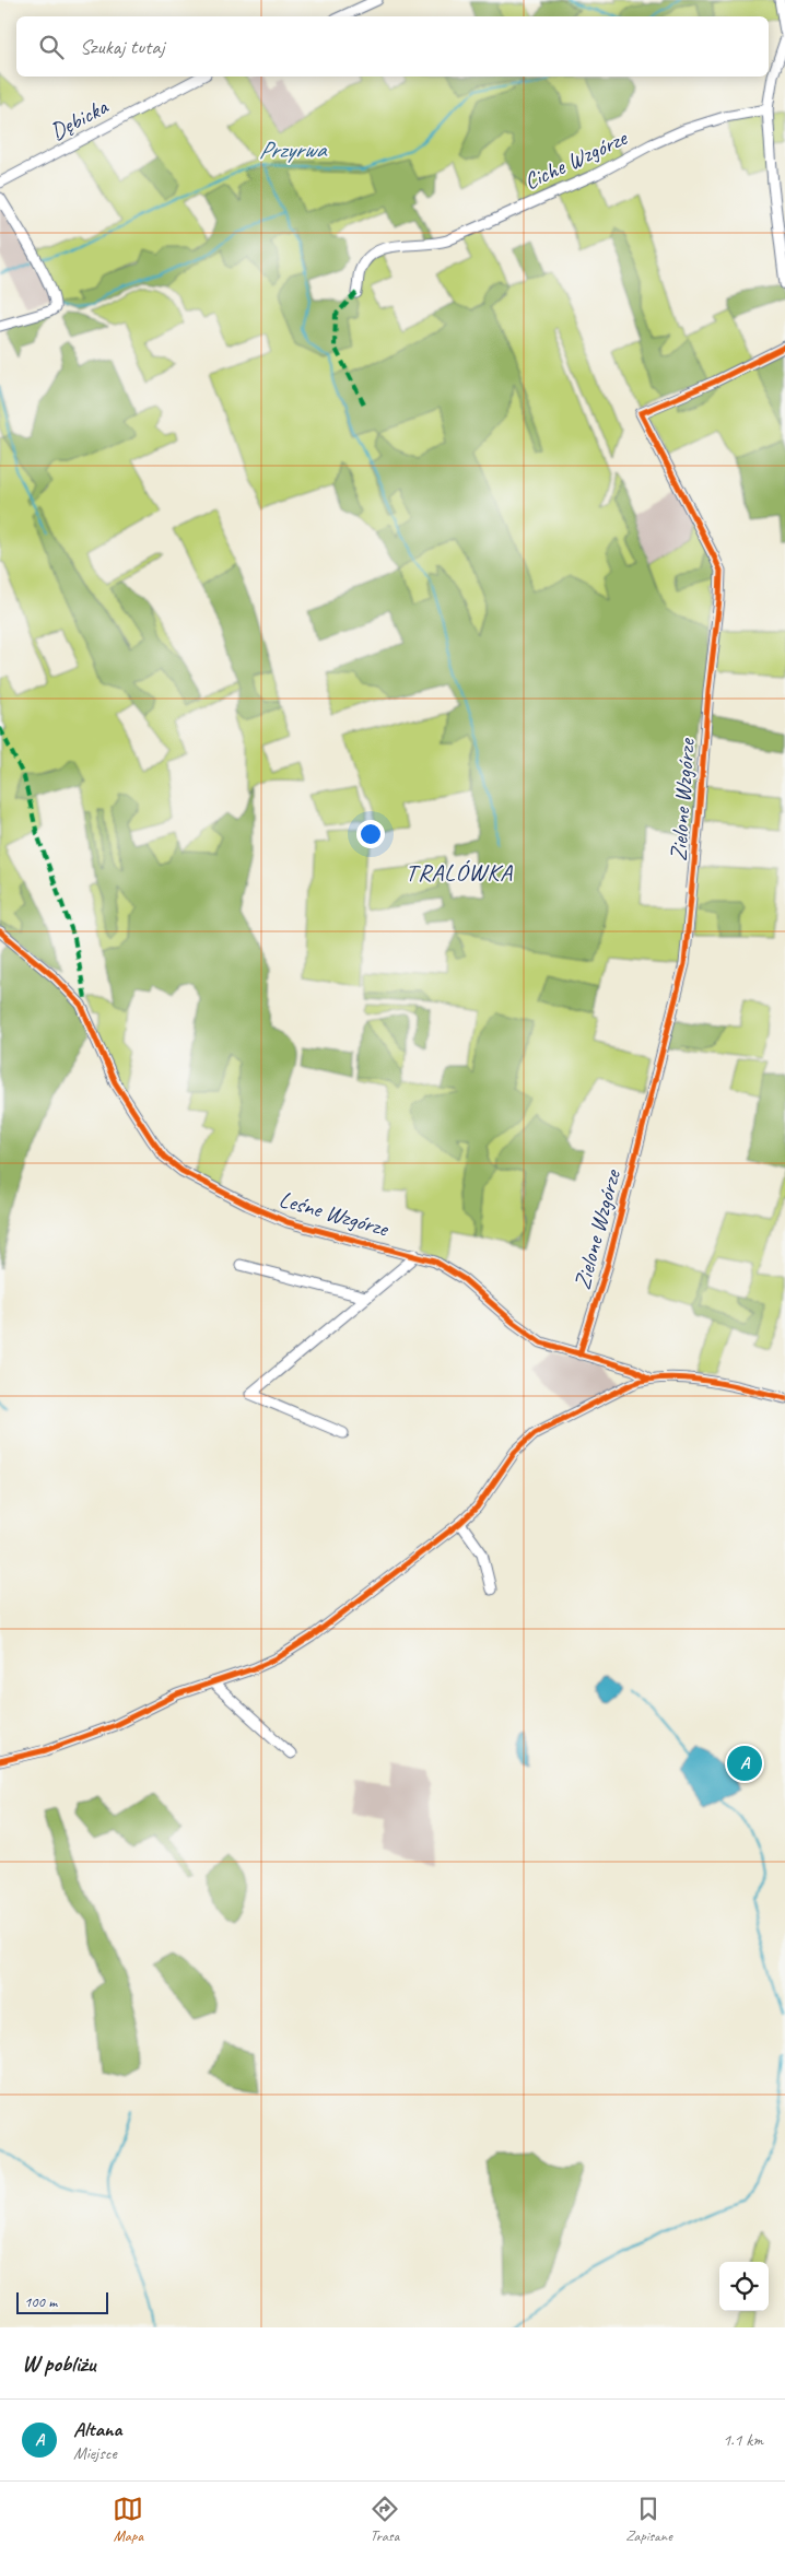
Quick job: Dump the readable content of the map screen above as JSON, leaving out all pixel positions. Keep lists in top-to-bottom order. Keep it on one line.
{"streets":{"street":["Dębicka","Ciche Wzgórze","Zielone Wzgórze","Leśne Wzgórze"]},"crossings":[["Zielone Wzgórze","Leśne Wzgórze"]],"districts":["TRALÓWKA"],"water":["Przyrwa"],"scale_bar":"100 m","page":{"search":"Szukaj tutaj","pins":"A","scale":"100 m","heading":"W pobliżu","list":[{"mark":"A","name":"Altana","note":"Miejsce","value":"1.1 km"}],"nav":["Mapa","Trasa","Zapisane"]}}
